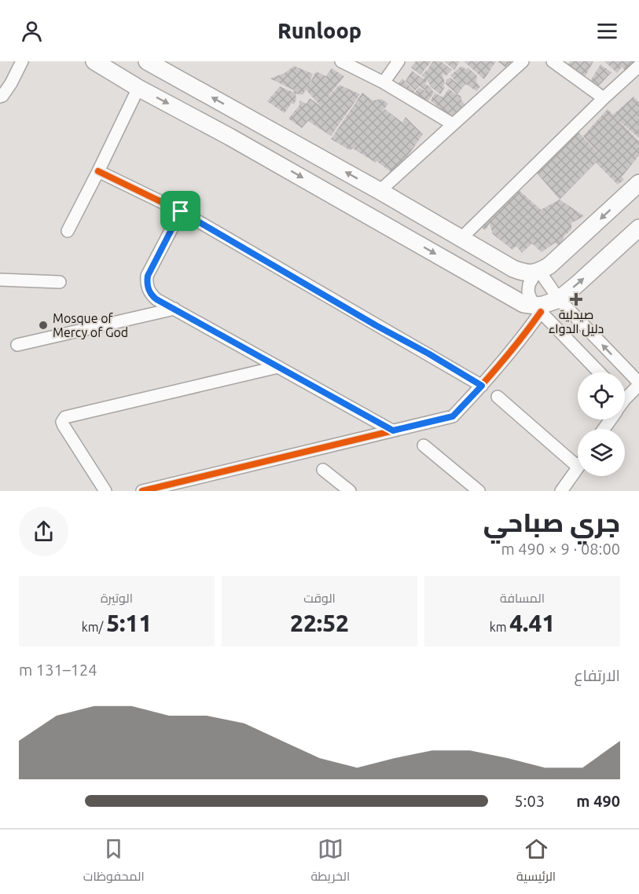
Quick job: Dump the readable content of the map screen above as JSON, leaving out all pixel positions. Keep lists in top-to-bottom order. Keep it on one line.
{"places":{"health":["صيدلية دليل الدواء"],"other":["Mosque of Mercy of God"]},"page":{"header":"Runloop","heading":["جري صباحي","08:00 · 9 × 490 m"],"stats":[["المسافة","4.41 km"],["الوقت","22:52"],["الوتيرة","5:11 /km"]],"chart":["الارتفاع","124–131 m"],"list":[{"name":"490 m","note":"5:03"}],"tabs":["الرئيسية","الخريطة","المحفوظات"]}}
